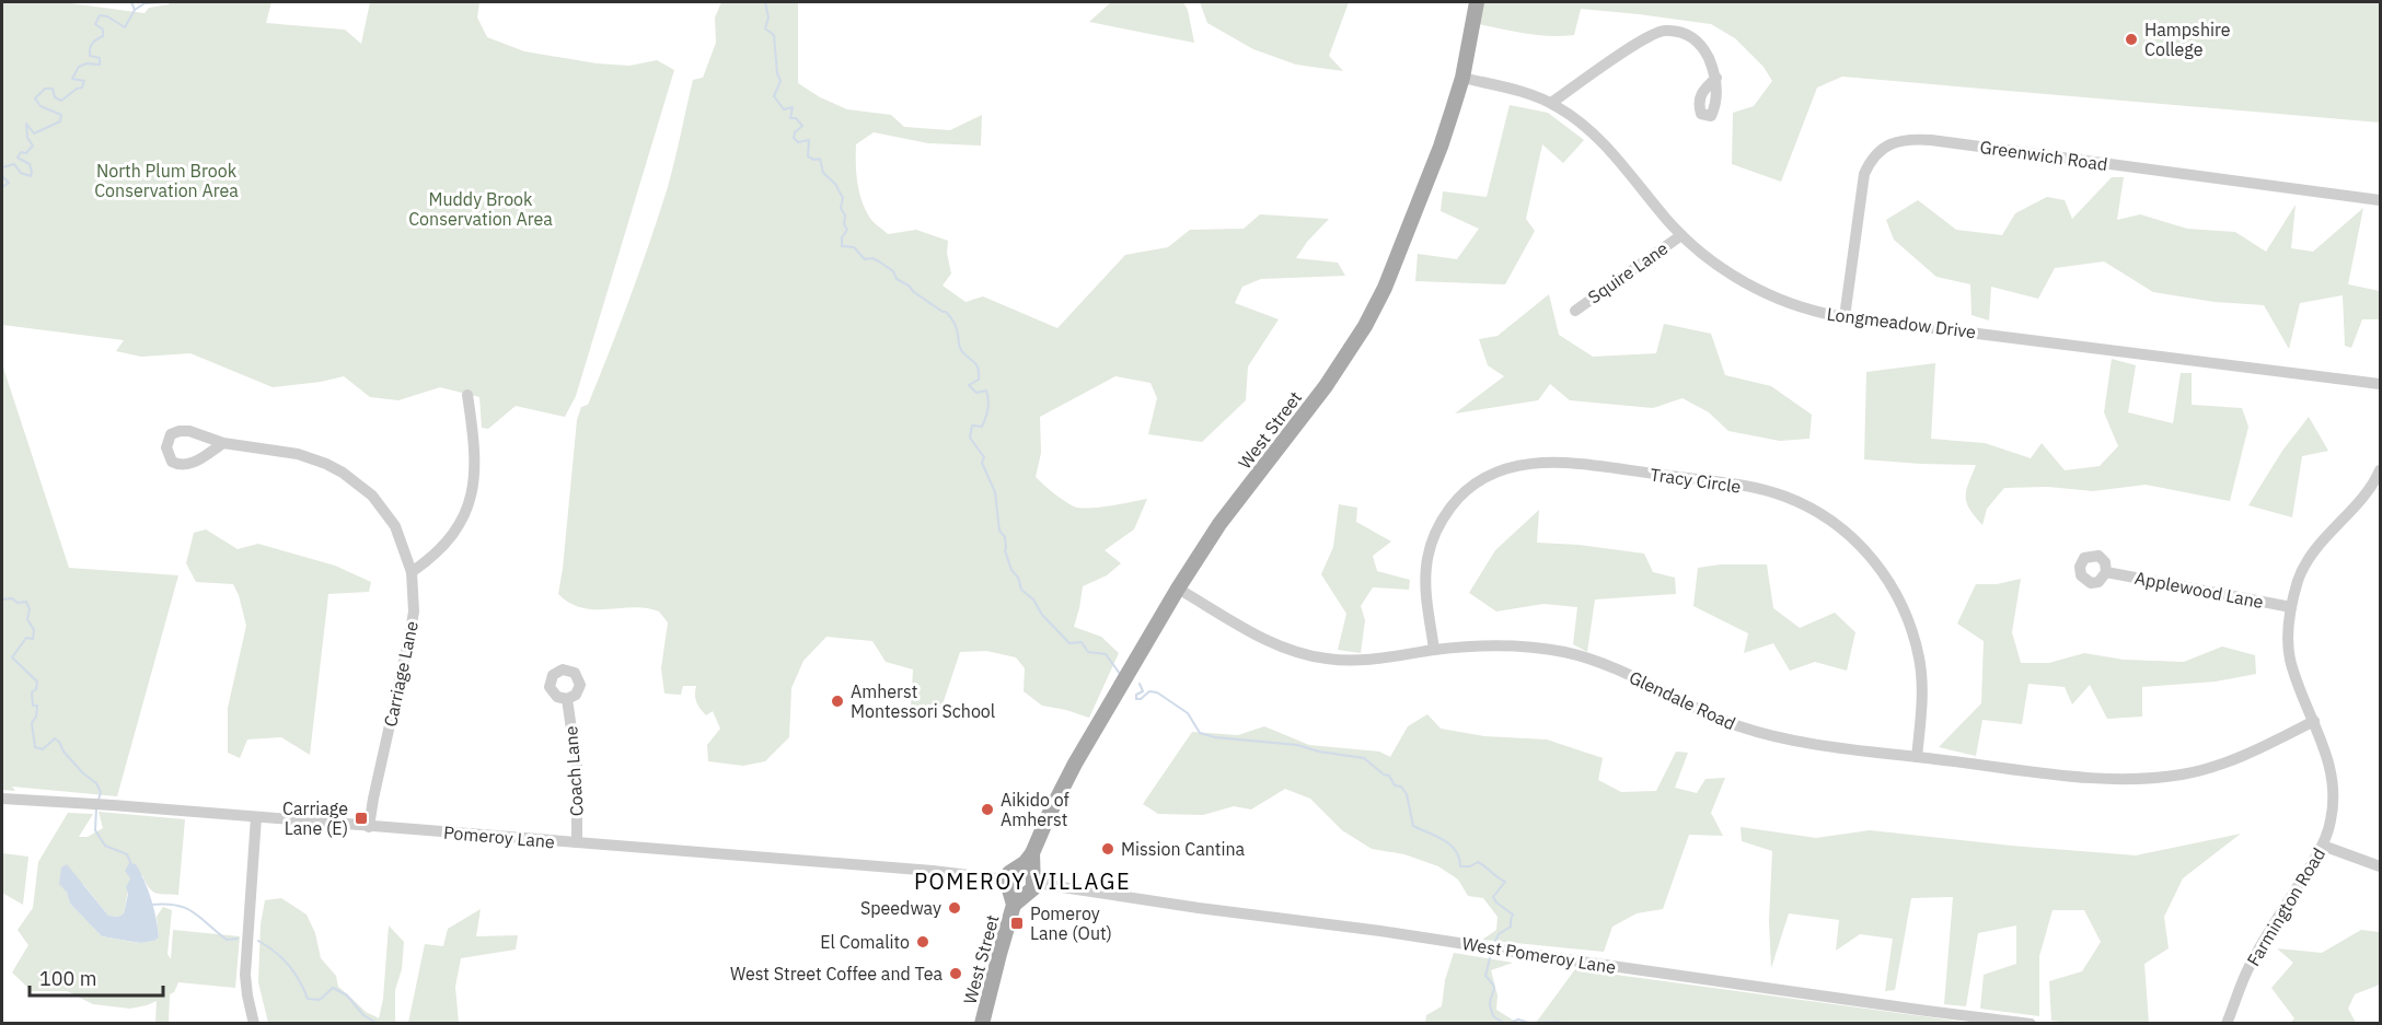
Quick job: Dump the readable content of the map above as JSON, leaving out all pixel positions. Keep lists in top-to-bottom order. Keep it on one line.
{"streets":{"main road":["West Street"],"street":["Greenwich Road","Squire Lane","Longmeadow Drive","Tracy Circle","Applewood Lane","Carriage Lane","Glendale Road","Coach Lane","Pomeroy Lane","Farmington Road","West Pomeroy Lane"]},"crossings":[["Greenwich Road","Longmeadow Drive"],["Squire Lane","Longmeadow Drive"],["Longmeadow Drive","West Street"],["West Street","Glendale Road"],["West Street","Pomeroy Lane"],["West Street","West Pomeroy Lane"],["Tracy Circle","Glendale Road"],["Applewood Lane","Farmington Road"],["Carriage Lane","Pomeroy Lane"],["Glendale Road","Farmington Road"],["Coach Lane","Pomeroy Lane"],["Pomeroy Lane","West Pomeroy Lane"]],"districts":["POMEROY VILLAGE"],"parks":["North Plum Brook Conservation Area","Muddy Brook Conservation Area"],"places":{"other":["Hampshire College","Amherst Montessori School","Aikido of Amherst","Mission Cantina","Speedway","El Comalito","West Street Coffee and Tea"],"transit":["Carriage Lane (E)","Pomeroy Lane (Out)"]},"scale_bar":"100 m"}
